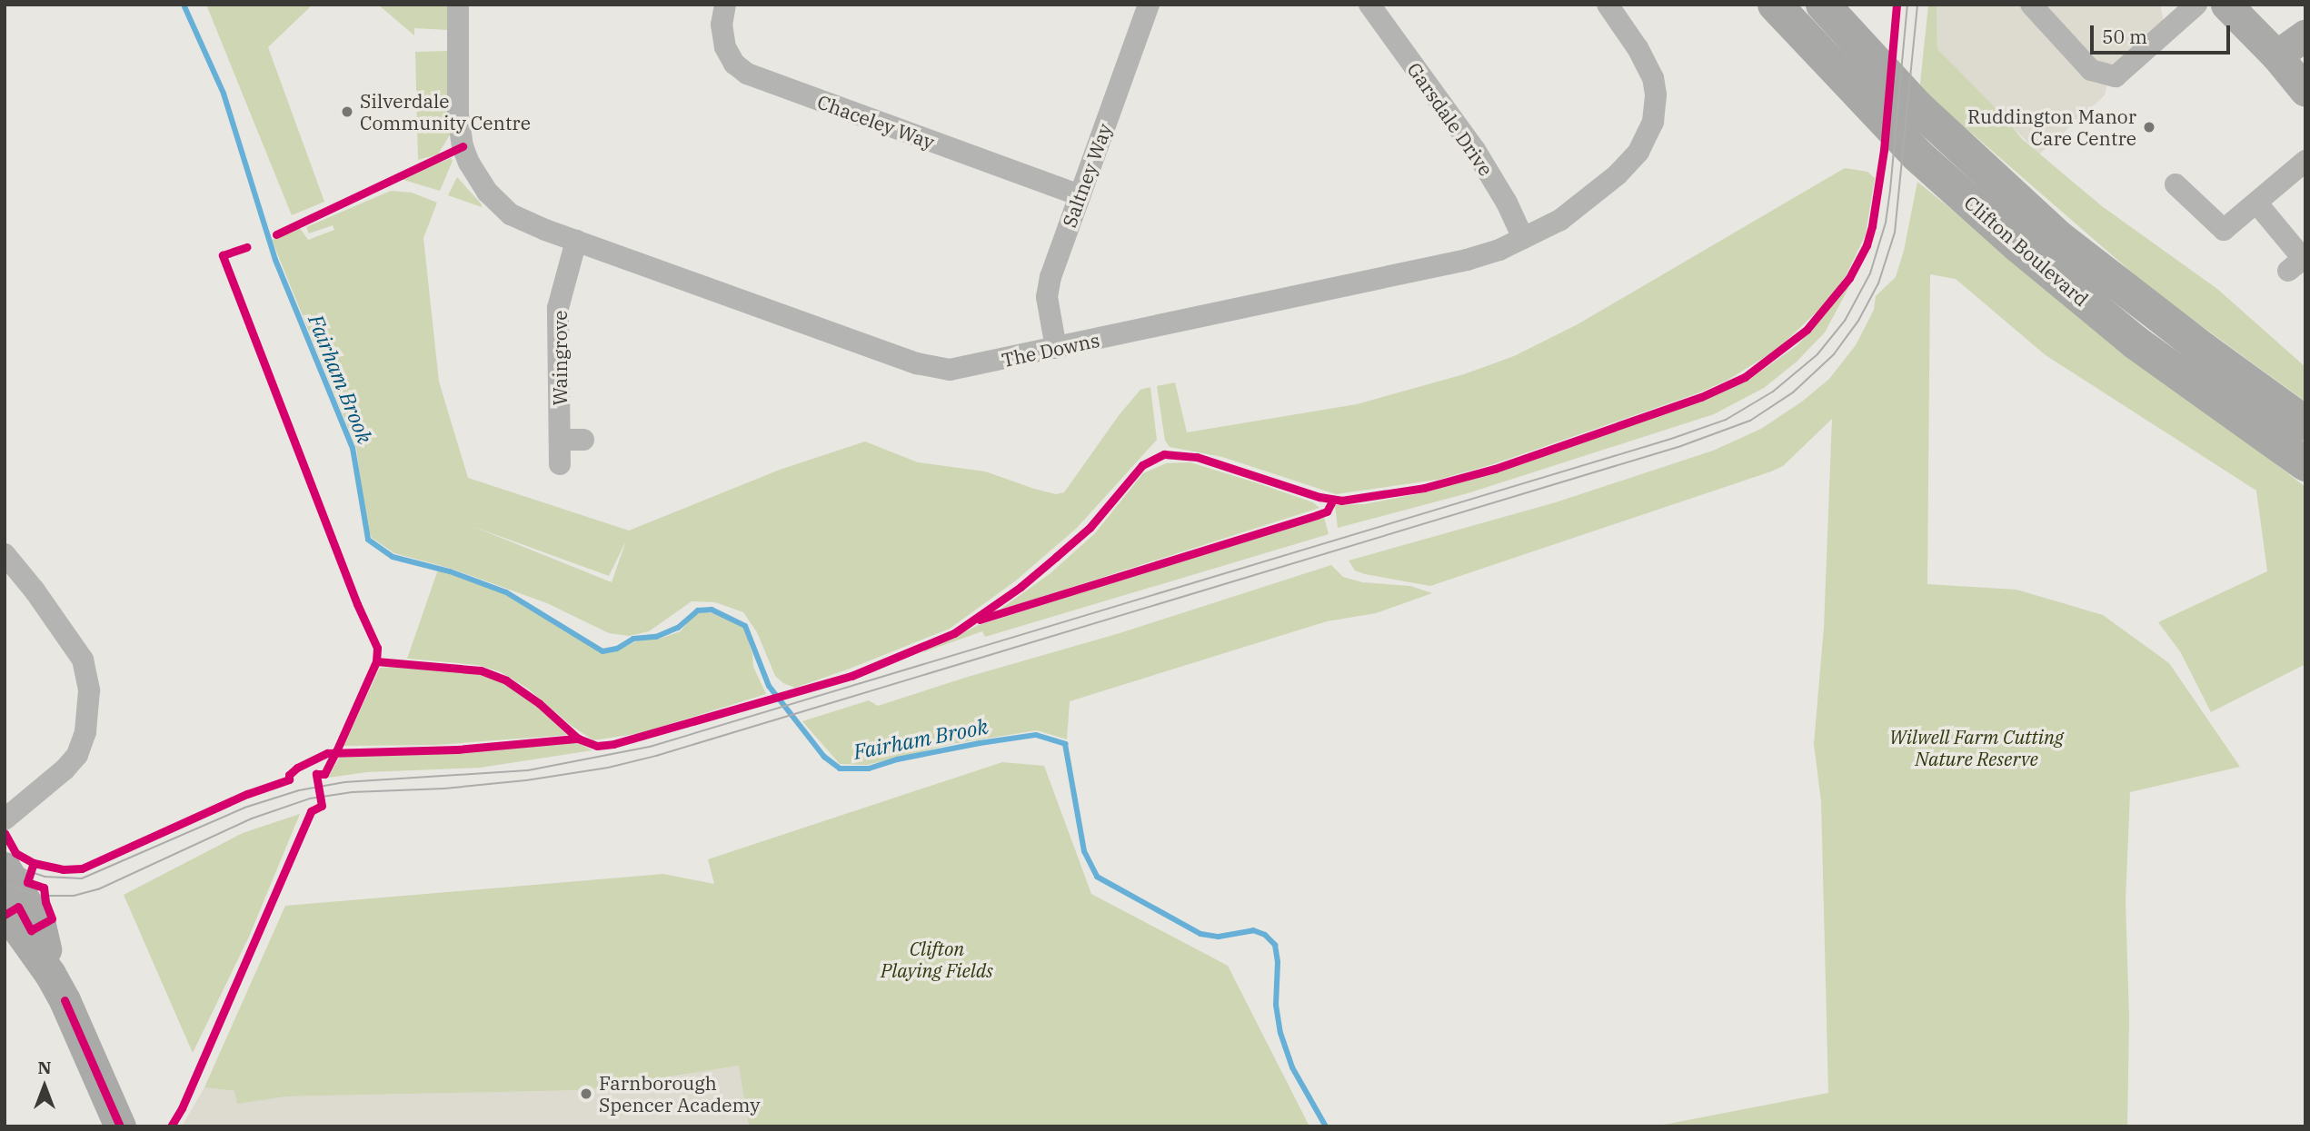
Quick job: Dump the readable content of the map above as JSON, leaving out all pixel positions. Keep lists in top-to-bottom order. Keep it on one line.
{"streets":{"highway":["Clifton Boulevard"],"street":["Garsdale Drive","Chaceley Way","Saltney Way","The Downs","Waingrove"]},"crossings":[["Garsdale Drive","The Downs"],["Chaceley Way","Saltney Way"],["Saltney Way","The Downs"],["The Downs","Waingrove"]],"water":["Fairham Brook"],"parks":["Wilwell Farm Cutting Nature Reserve","Clifton Playing Fields"],"places":["Silverdale Community Centre","Ruddington Manor Care Centre","Farnborough Spencer Academy"],"scale_bar":"50 m","north":"top"}
